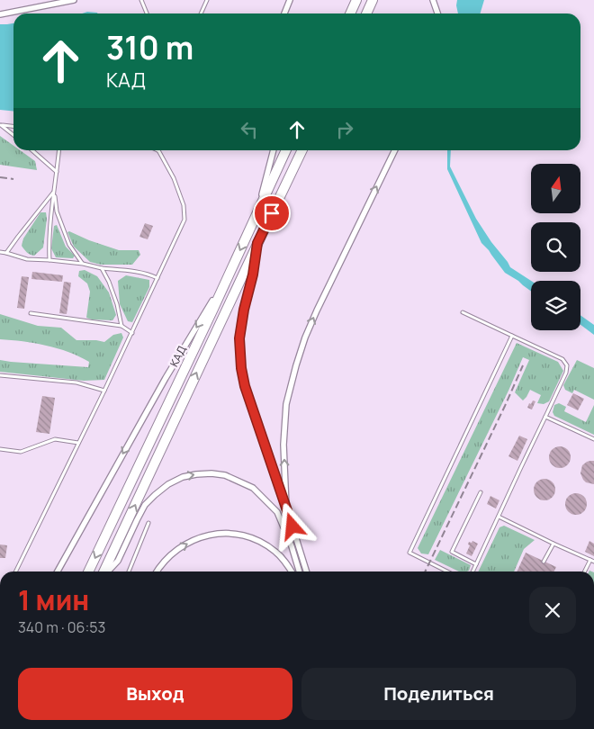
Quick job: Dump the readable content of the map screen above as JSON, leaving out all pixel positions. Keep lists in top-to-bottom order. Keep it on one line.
{"streets":{"highway":["КАД"]},"north":"top","page":{"turn":["310 m","КАД"],"heading":["1 мин","340 m · 06:53"],"buttons":["Выход","Поделиться"]}}
